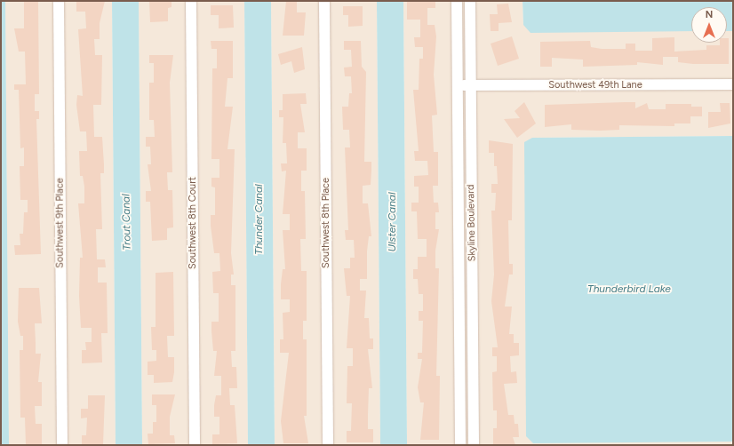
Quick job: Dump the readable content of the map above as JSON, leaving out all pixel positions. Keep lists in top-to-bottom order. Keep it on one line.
{"streets":{"street":["Southwest 49th Lane","Southwest 9th Place","Southwest 8th Court","Southwest 8th Place","Skyline Boulevard"]},"crossings":[["Southwest 49th Lane","Skyline Boulevard"]],"water":["Thunder Canal","Trout Canal","Ulster Canal","Thunderbird Lake"],"north":"top"}
